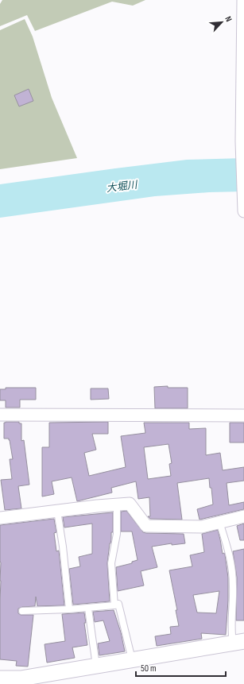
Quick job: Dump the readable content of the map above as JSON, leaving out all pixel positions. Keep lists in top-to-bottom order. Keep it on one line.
{"water":["大堀川"],"scale_bar":"50 m","north":"top right"}
